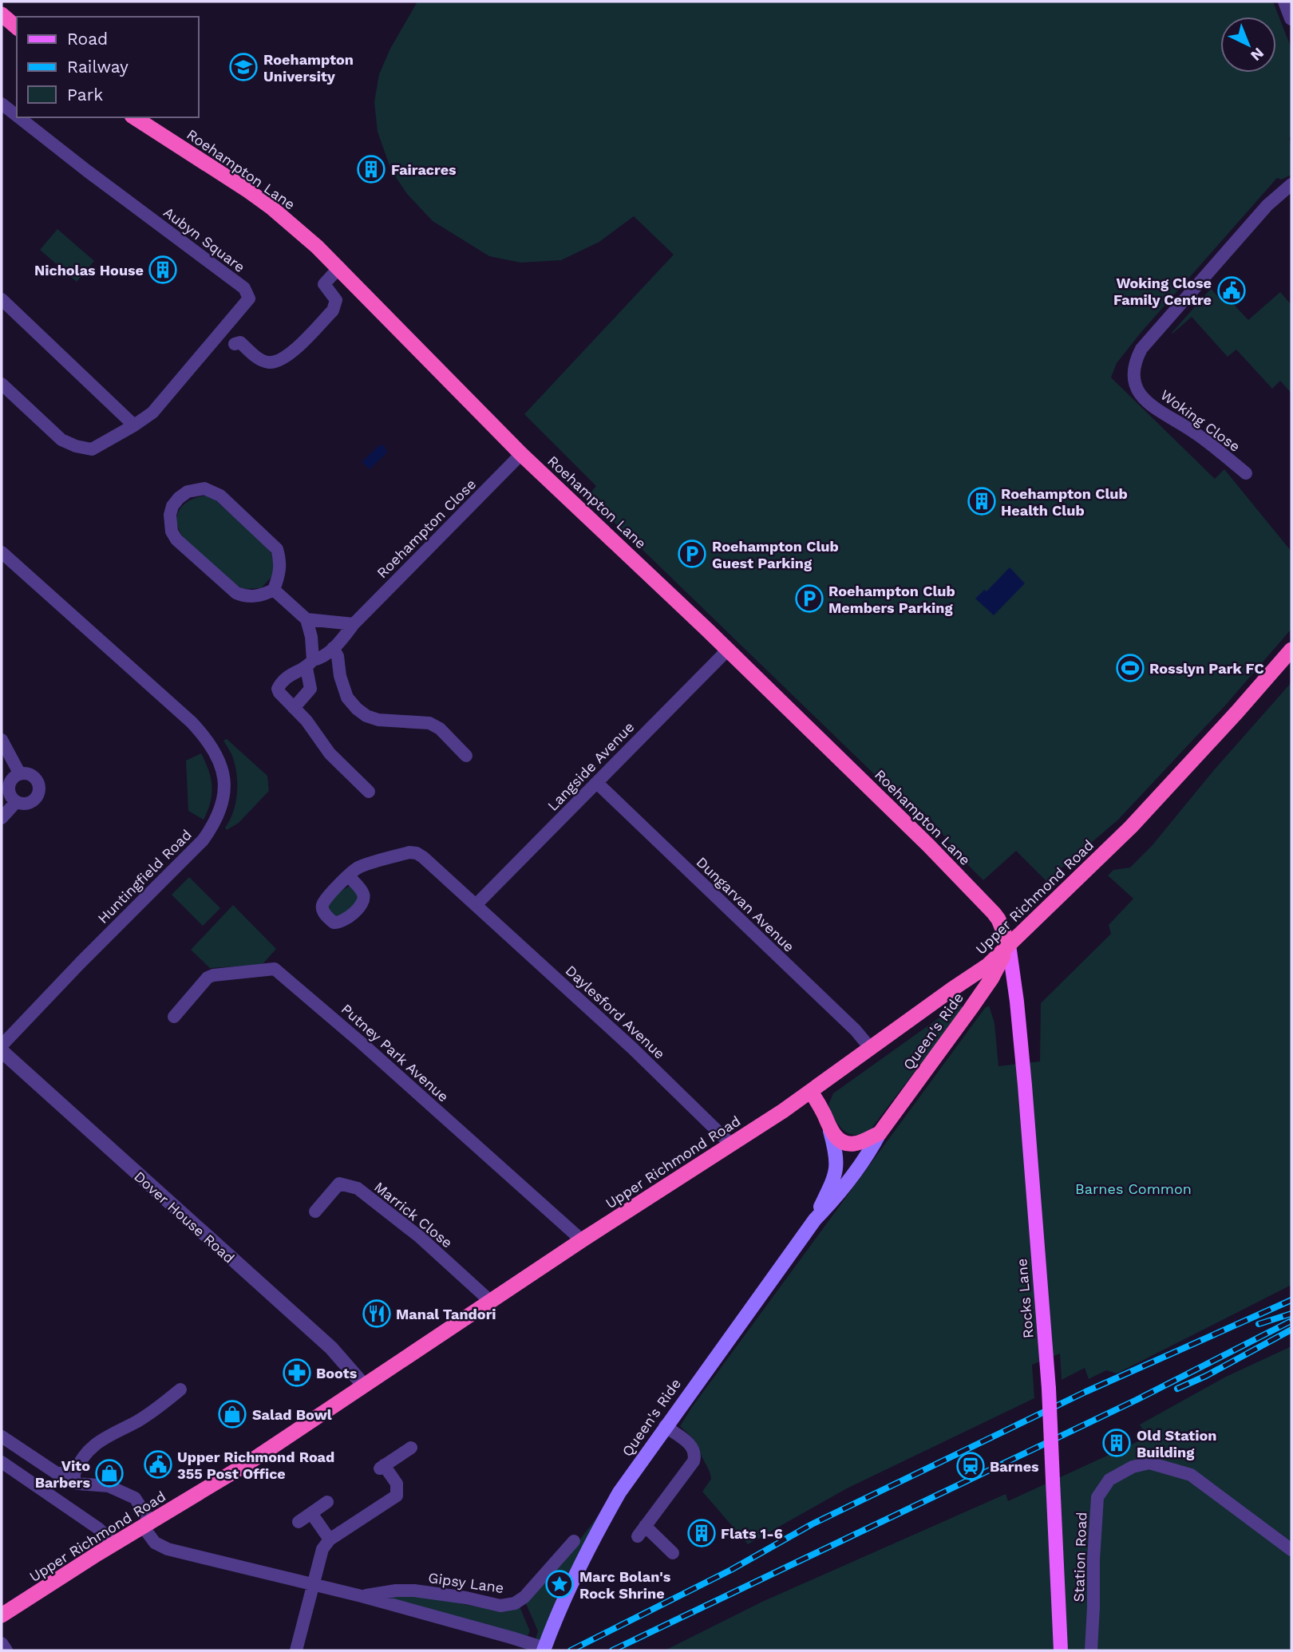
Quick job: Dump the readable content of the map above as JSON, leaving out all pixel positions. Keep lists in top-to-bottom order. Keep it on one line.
{"streets":{"highway":["Roehampton Lane","Upper Richmond Road","Queen's Ride"],"main road":["Rocks Lane"],"street":["Aubyn Square","Woking Close","Roehampton Close","Langside Avenue","Huntingfield Road","Dungarvan Avenue","Daylesford Avenue","Putney Park Avenue","Marrick Close","Dover House Road","Station Road","Gipsy Lane"]},"crossings":[["Roehampton Lane","Roehampton Close"],["Roehampton Lane","Langside Avenue"],["Roehampton Lane","Upper Richmond Road"],["Roehampton Lane","Queen's Ride"],["Roehampton Lane","Rocks Lane"],["Langside Avenue","Dungarvan Avenue"],["Langside Avenue","Daylesford Avenue"],["Upper Richmond Road","Dungarvan Avenue"],["Upper Richmond Road","Daylesford Avenue"],["Upper Richmond Road","Queen's Ride"],["Upper Richmond Road","Putney Park Avenue"],["Upper Richmond Road","Marrick Close"],["Upper Richmond Road","Dover House Road"],["Upper Richmond Road","Rocks Lane"],["Upper Richmond Road","Gipsy Lane"],["Queen's Ride","Rocks Lane"],["Queen's Ride","Gipsy Lane"]],"parks":["Barnes Common"],"places":{"school or university":["Roehampton University"],"building":["Fairacres","Nicholas House","Roehampton Club Health Club","Old Station Building","Flats 1-6"],"public building":["Woking Close Family Centre","Upper Richmond Road 355 Post Office"],"parking":["Roehampton Club Guest Parking","Roehampton Club Members Parking"],"sports":["Rosslyn Park FC"],"restaurant":["Manal Tandori"],"pharmacy":["Boots"],"shop":["Salad Bowl","Vito Barbers"],"station":["Barnes"],"place":["Marc Bolan's Rock Shrine"]},"legend":["Road","Railway","Park"],"north":"bottom right"}
